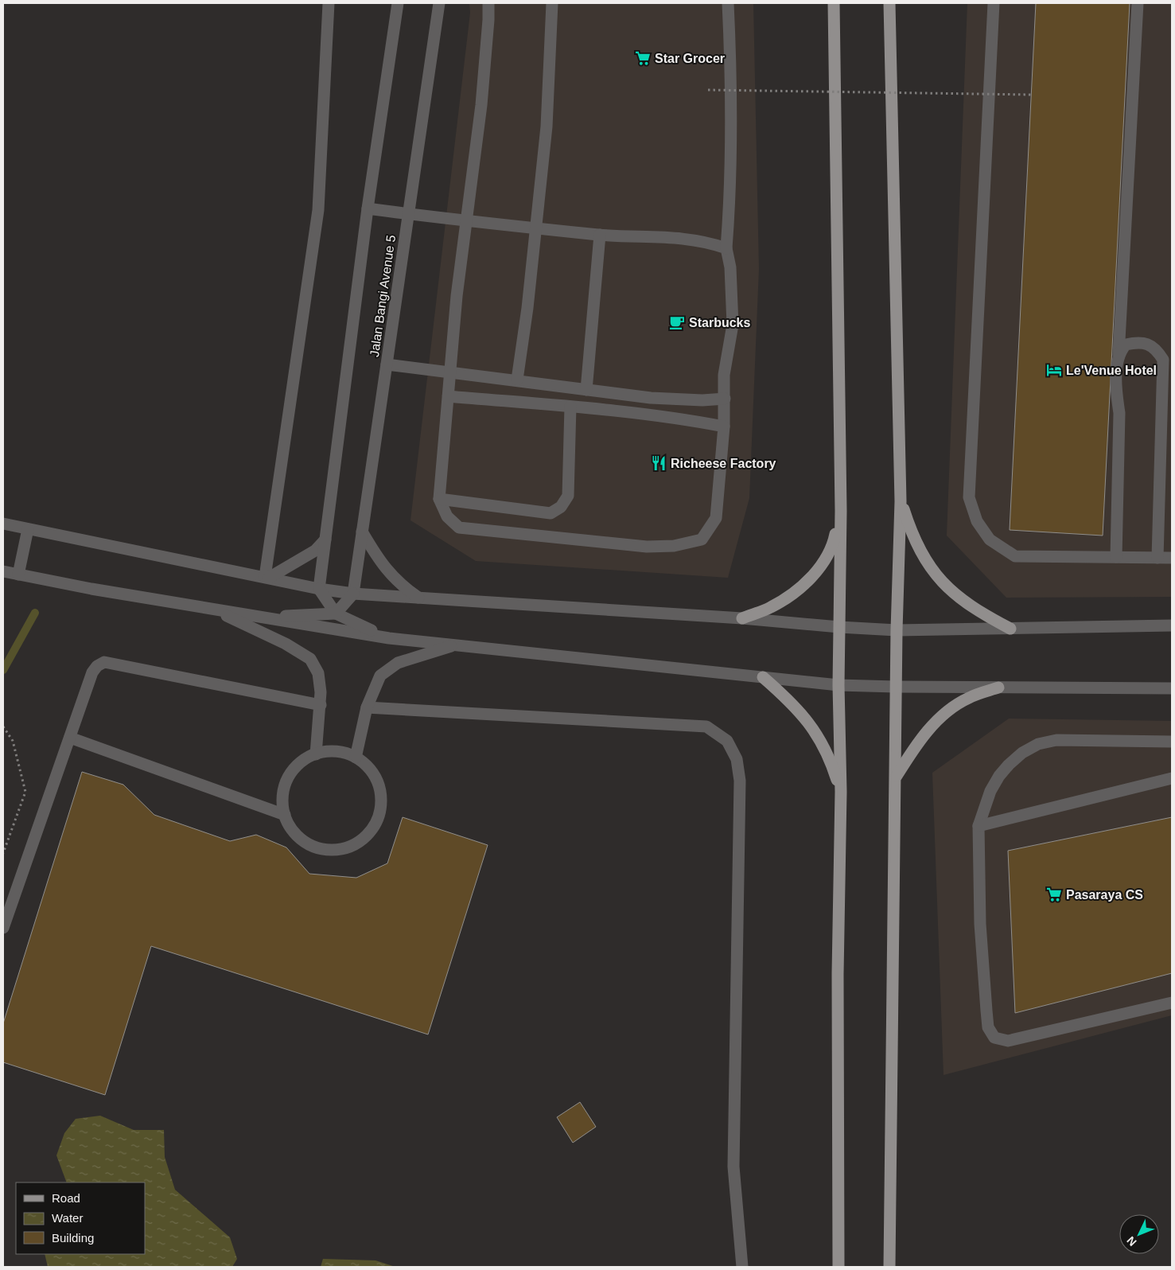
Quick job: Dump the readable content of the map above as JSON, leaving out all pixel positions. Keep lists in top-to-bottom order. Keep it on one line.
{"streets":{"street":["Jalan Bangi Avenue 5"]},"places":{"supermarket":["Star Grocer","Pasaraya CS"],"cafe":["Starbucks"],"hotel":["Le'Venue Hotel"],"restaurant":["Richeese Factory"]},"legend":["Road","Water","Building"],"north":"bottom left"}
